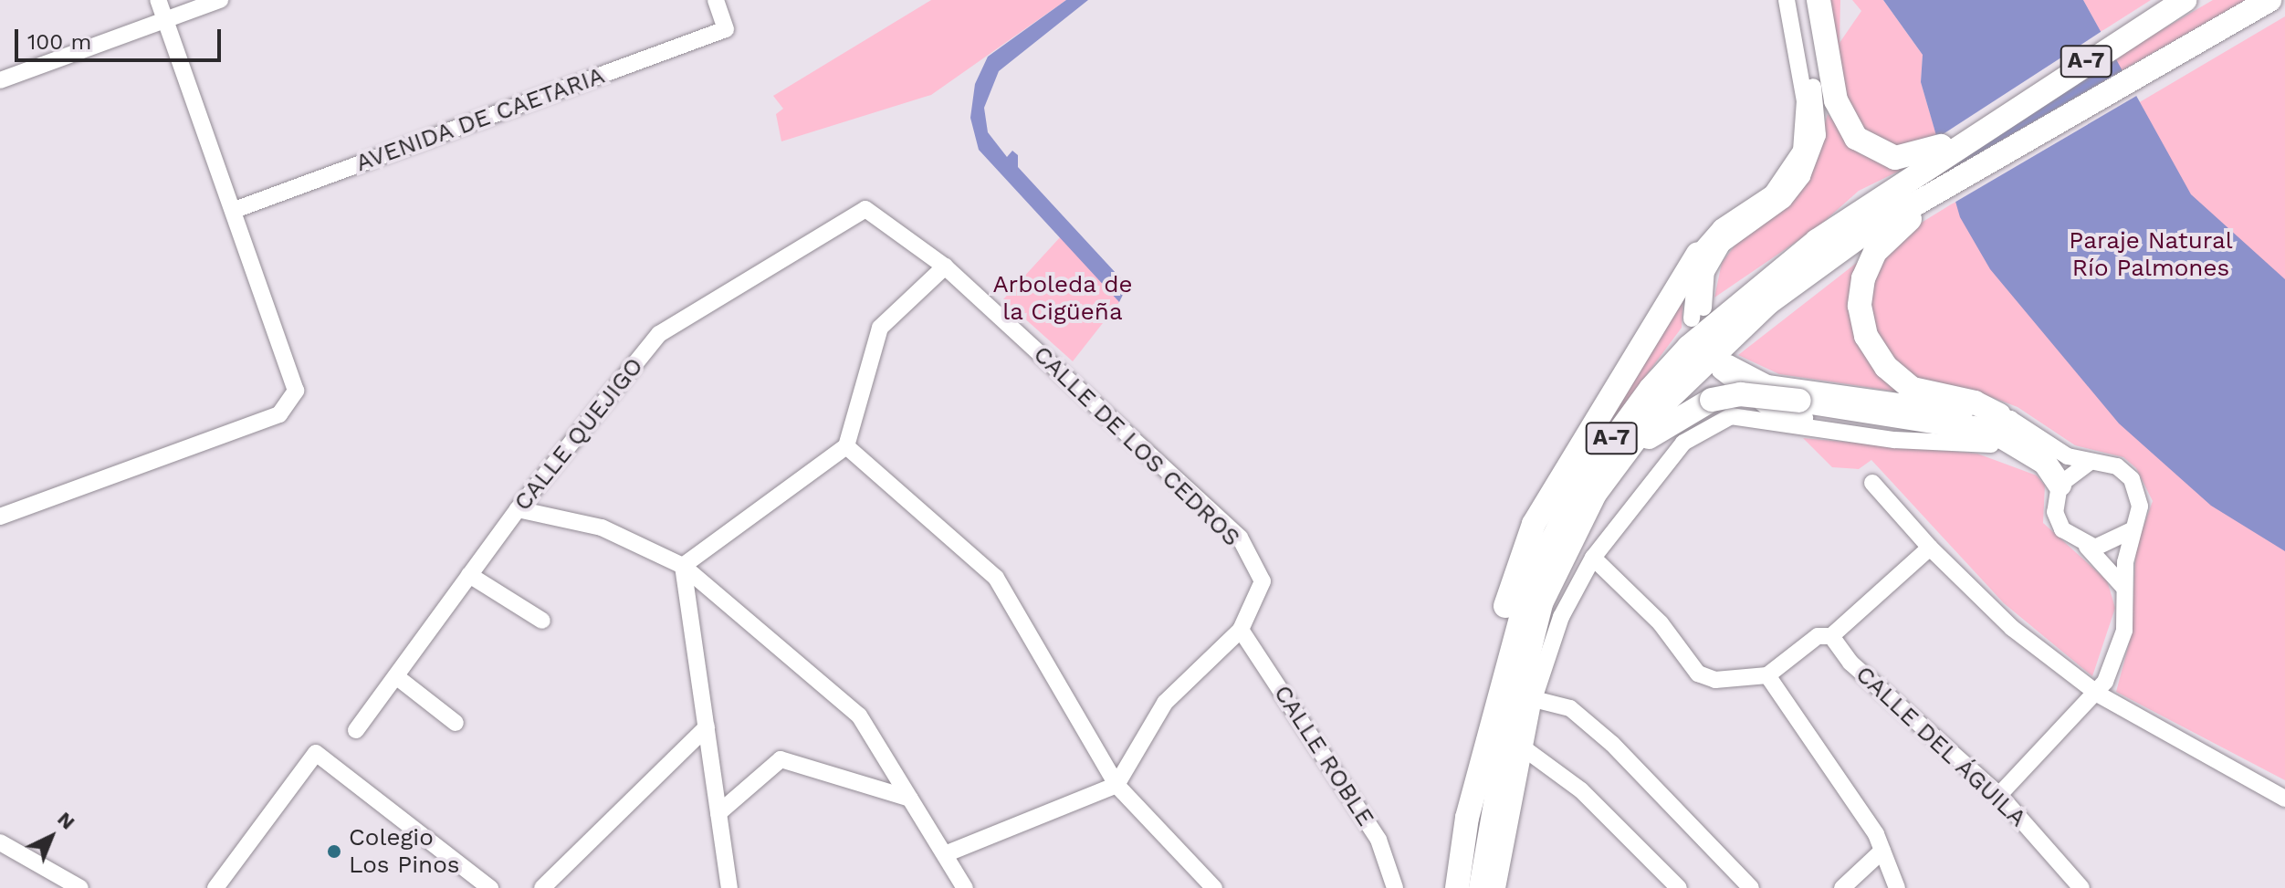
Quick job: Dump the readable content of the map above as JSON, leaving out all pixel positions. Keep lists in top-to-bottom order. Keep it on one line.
{"streets":{"highway":["A-7"],"street":["AVENIDA DE CAETARIA","CALLE QUEJIGO","CALLE DE LOS CEDROS","CALLE DEL ÁGUILA","CALLE ROBLE"]},"crossings":[["CALLE QUEJIGO","CALLE DE LOS CEDROS"],["CALLE DE LOS CEDROS","CALLE ROBLE"]],"parks":["Paraje Natural Río Palmones","Arboleda de la Cigüeña"],"places":["Colegio Los Pinos"],"scale_bar":"100 m","north":"top right"}
